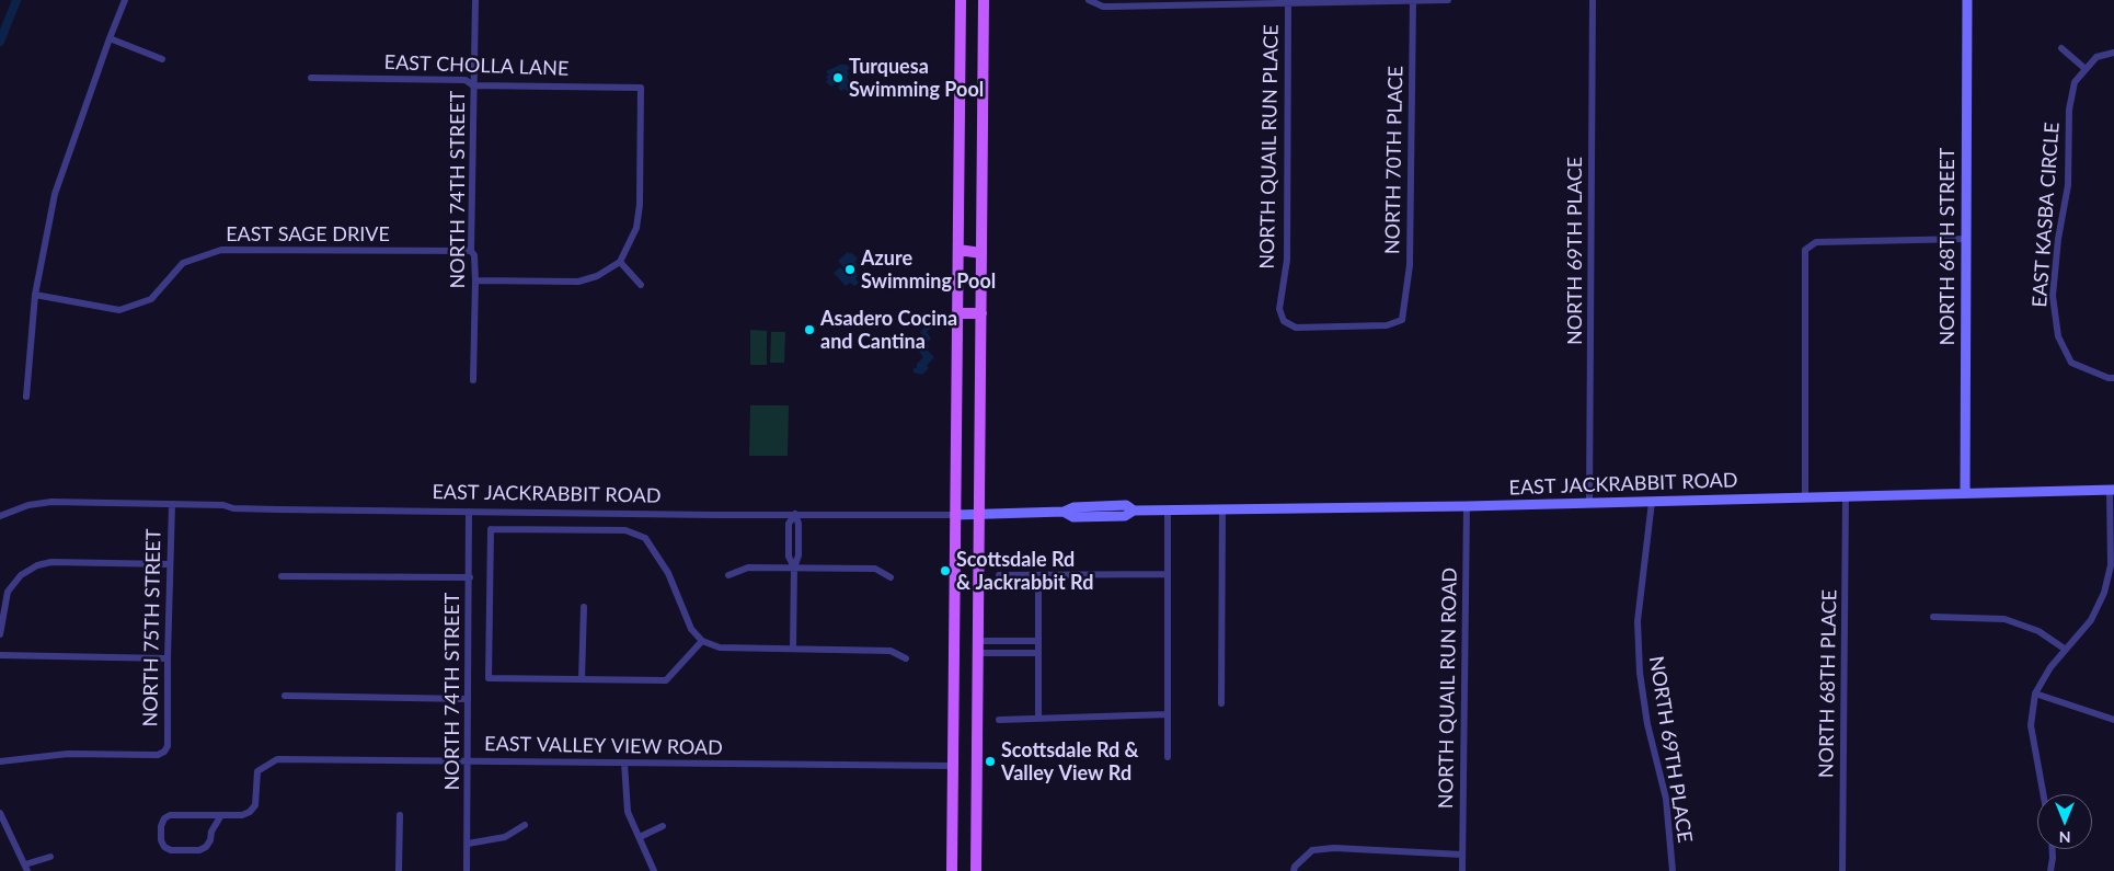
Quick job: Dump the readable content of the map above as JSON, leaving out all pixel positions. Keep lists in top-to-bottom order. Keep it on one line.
{"streets":{"street":["EAST CHOLLA LANE","NORTH QUAIL RUN PLACE","NORTH 70TH PLACE","NORTH 74TH STREET","EAST KASBA CIRCLE","EAST SAGE DRIVE","NORTH 68TH STREET","NORTH 69TH PLACE","EAST JACKRABBIT ROAD","NORTH 75TH STREET","NORTH 68TH PLACE","NORTH QUAIL RUN ROAD","EAST VALLEY VIEW ROAD"]},"crossings":[["EAST CHOLLA LANE","NORTH 74TH STREET"],["NORTH QUAIL RUN PLACE","NORTH 70TH PLACE"],["NORTH 74TH STREET","EAST SAGE DRIVE"],["NORTH 74TH STREET","EAST JACKRABBIT ROAD"],["NORTH 74TH STREET","EAST VALLEY VIEW ROAD"],["NORTH 68TH STREET","EAST JACKRABBIT ROAD"],["NORTH 69TH PLACE","EAST JACKRABBIT ROAD"],["EAST JACKRABBIT ROAD","NORTH 75TH STREET"],["EAST JACKRABBIT ROAD","NORTH 68TH PLACE"],["EAST JACKRABBIT ROAD","NORTH QUAIL RUN ROAD"]],"places":["Turquesa Swimming Pool","Azure Swimming Pool","Asadero Cocina and Cantina","Scottsdale Rd & Jackrabbit Rd","Scottsdale Rd & Valley View Rd"],"north":"bottom"}
